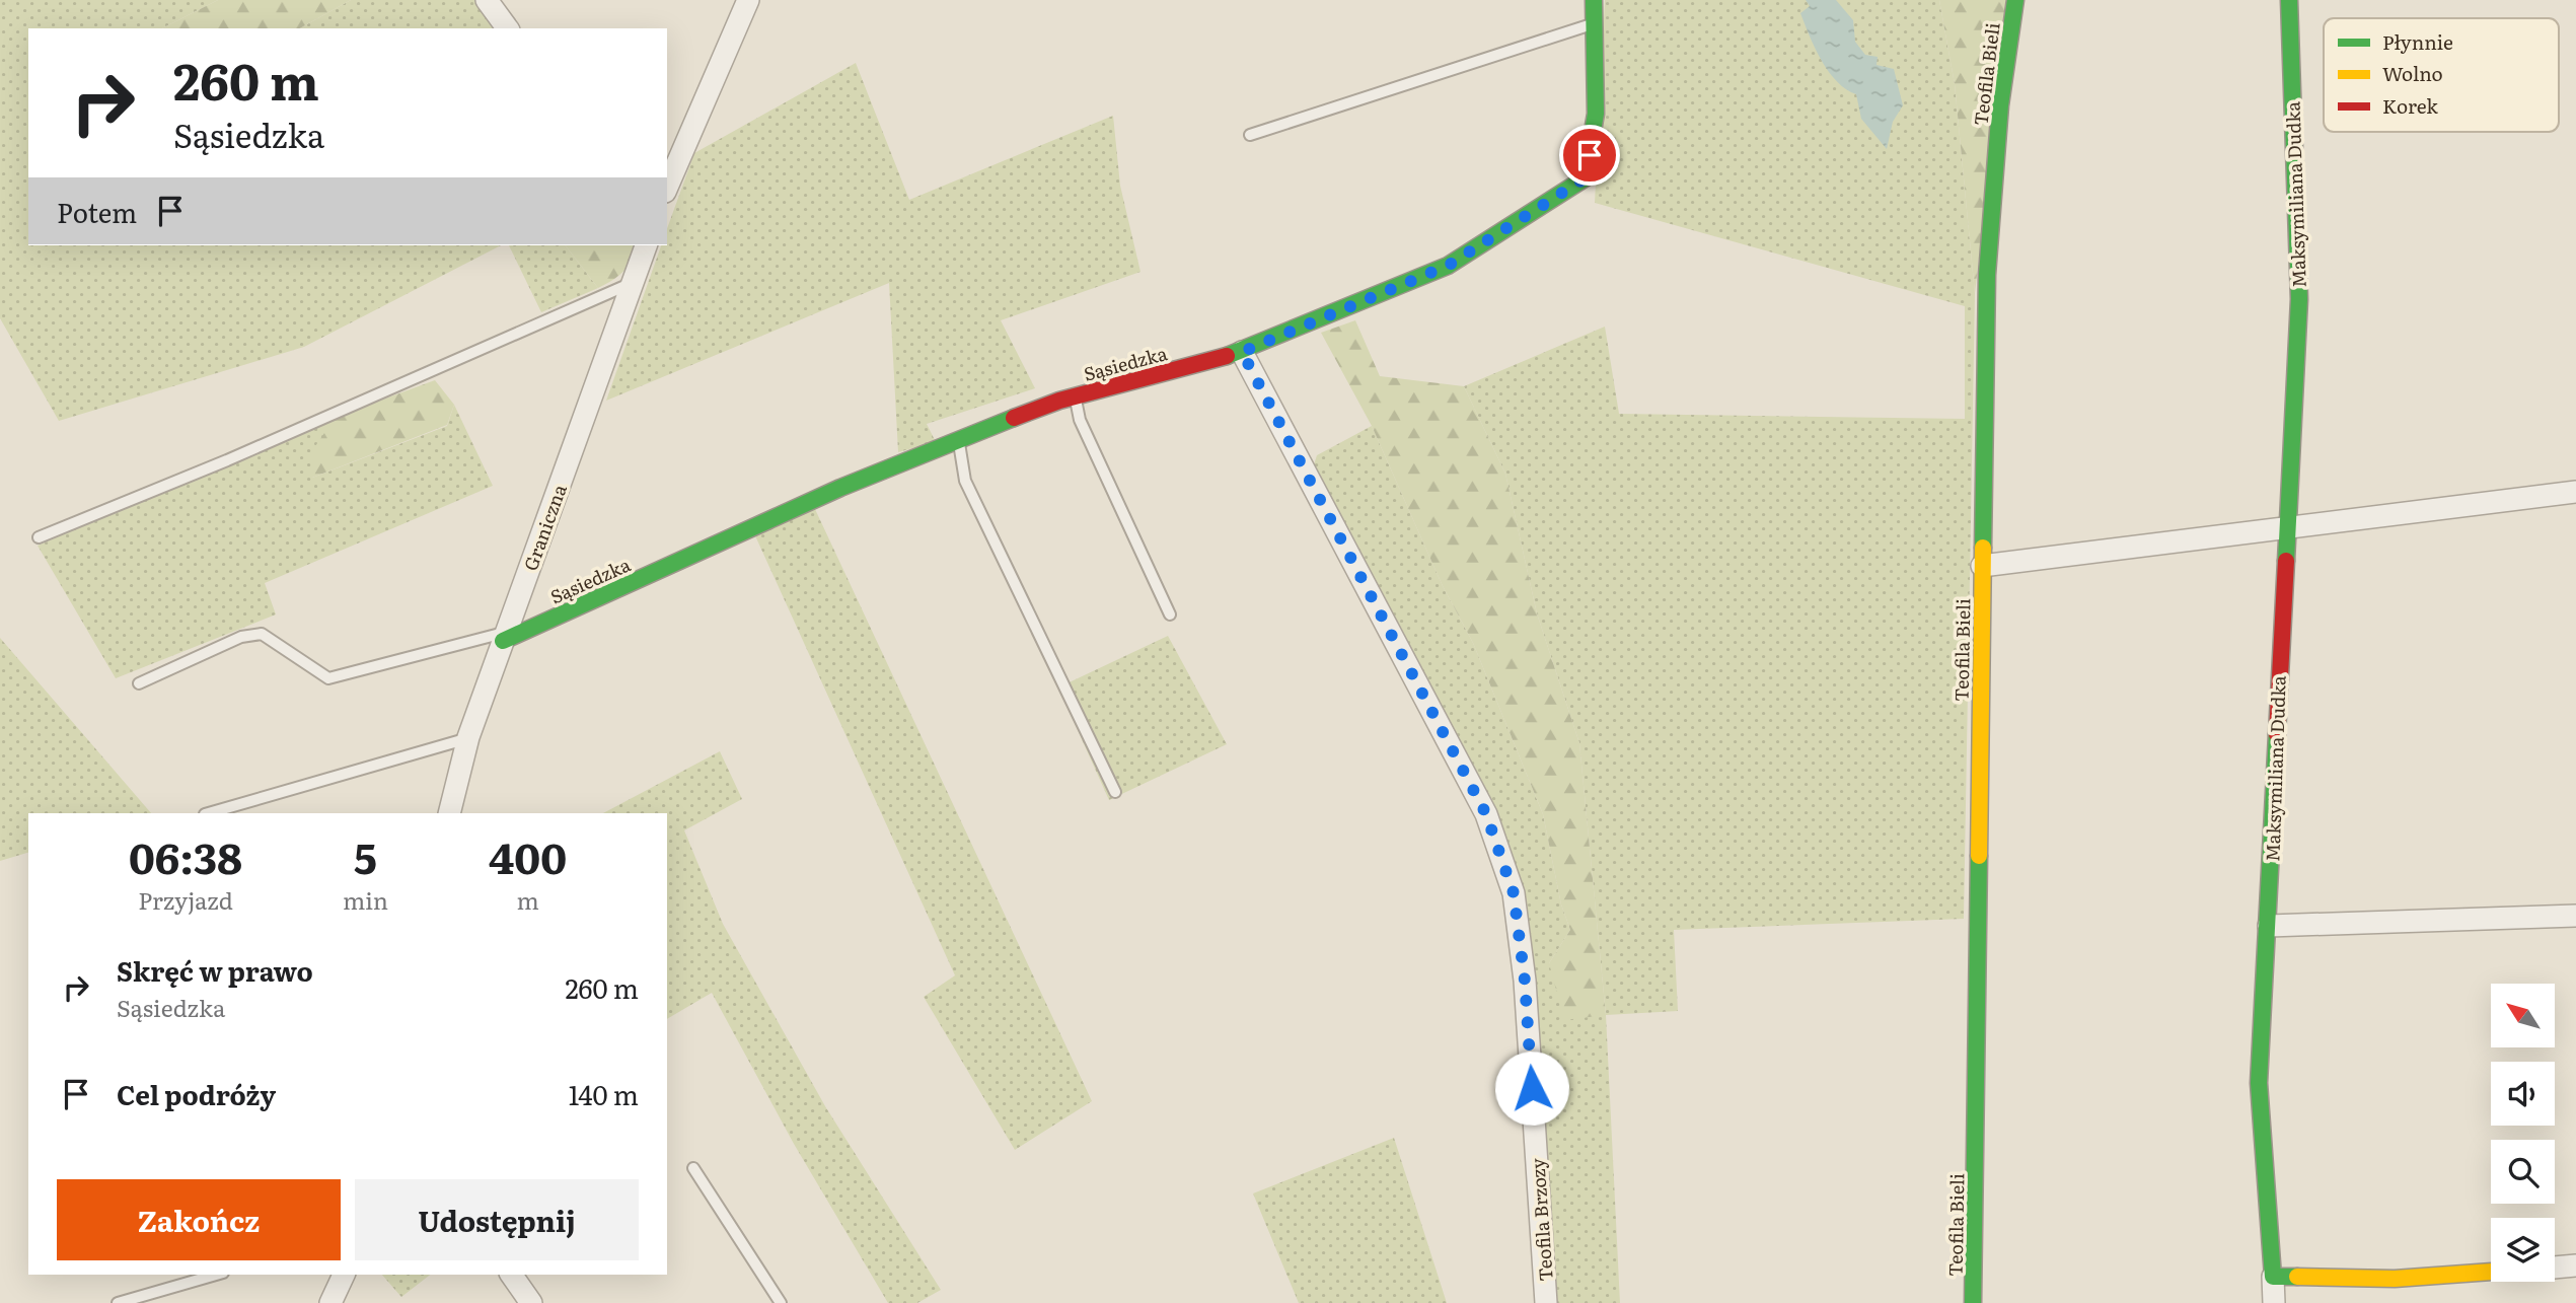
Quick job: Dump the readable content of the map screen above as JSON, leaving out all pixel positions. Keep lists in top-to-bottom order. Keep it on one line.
{"streets":{"street":["Teofila Bieli","Maksymiliana Dudka","Sąsiedzka","Graniczna","Teofila Brzozy"]},"crossings":[["Sąsiedzka","Graniczna"],["Sąsiedzka","Teofila Brzozy"]],"legend":["Płynnie","Wolno","Korek"],"north":"top left","page":{"turn":["260 m","Sąsiedzka"],"then":"Potem","eta":["06:38","Przyjazd","5","min","400","m"],"list":[{"name":"Skręć w prawo","note":"Sąsiedzka","value":"260 m"},{"name":"Cel podróży","value":"140 m"}],"buttons":["Zakończ","Udostępnij"]}}
